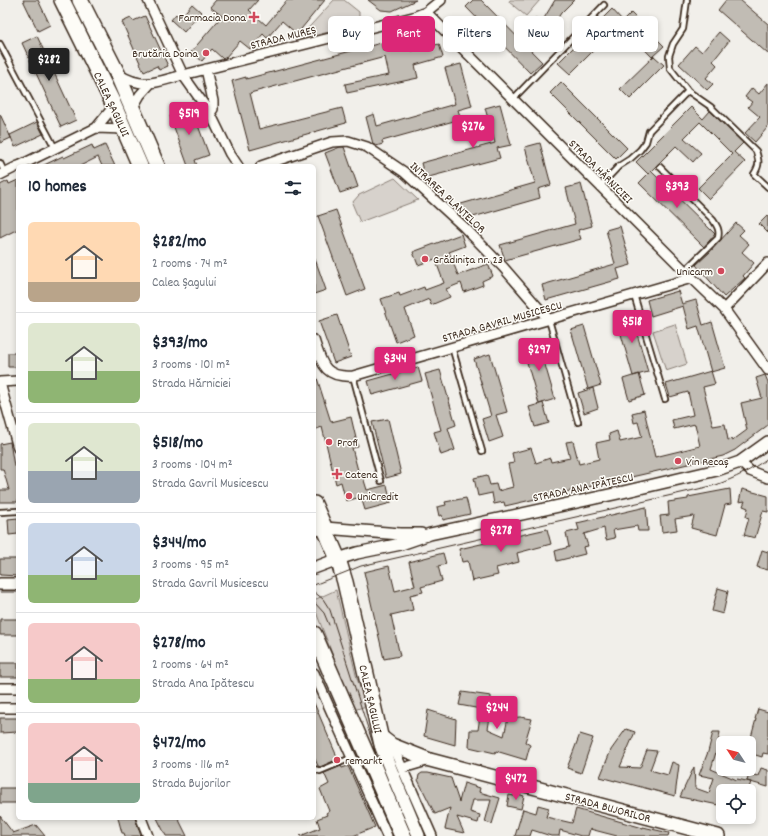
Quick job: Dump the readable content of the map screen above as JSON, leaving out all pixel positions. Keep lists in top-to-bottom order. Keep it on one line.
{"streets":{"main road":["CALEA ȘAGULUI","STRADA BUJORILOR"],"street":["STRADA MUREȘ","STRADA HĂRNICIEI","INTRAREA PLANTELOR","STRADA GAVRIL MUSICESCU","STRADA ANA IPĂTESCU"]},"crossings":[["STRADA MUREȘ","CALEA ȘAGULUI"],["STRADA MUREȘ","STRADA HĂRNICIEI"],["CALEA ȘAGULUI","STRADA ANA IPĂTESCU"],["CALEA ȘAGULUI","STRADA BUJORILOR"],["STRADA HĂRNICIEI","STRADA GAVRIL MUSICESCU"],["INTRAREA PLANTELOR","STRADA GAVRIL MUSICESCU"]],"places":{"health":["Farmacia Dona","Catena"],"other":["Brutăria Doina","Grădinița nr. 23","Unicarm","Profi","Vin Recaș","UniCredit","remarkt"]},"north":"top left","page":{"chip":["Buy","Rent","Filters","New","Apartment"],"price":["$282","$519","$276","$393","$518","$297","$344","$278","$244","$472"],"heading":"10 homes","list":[{"name":"$282/mo","note":"2 rooms · 74 m² · Calea Șagului"},{"name":"$393/mo","note":"3 rooms · 101 m² · Strada Hărniciei"},{"name":"$518/mo","note":"3 rooms · 104 m² · Strada Gavril Musicescu"},{"name":"$344/mo","note":"3 rooms · 95 m² · Strada Gavril Musicescu"},{"name":"$278/mo","note":"2 rooms · 64 m² · Strada Ana Ipătescu"},{"name":"$472/mo","note":"3 rooms · 116 m² · Strada Bujorilor"}]}}
